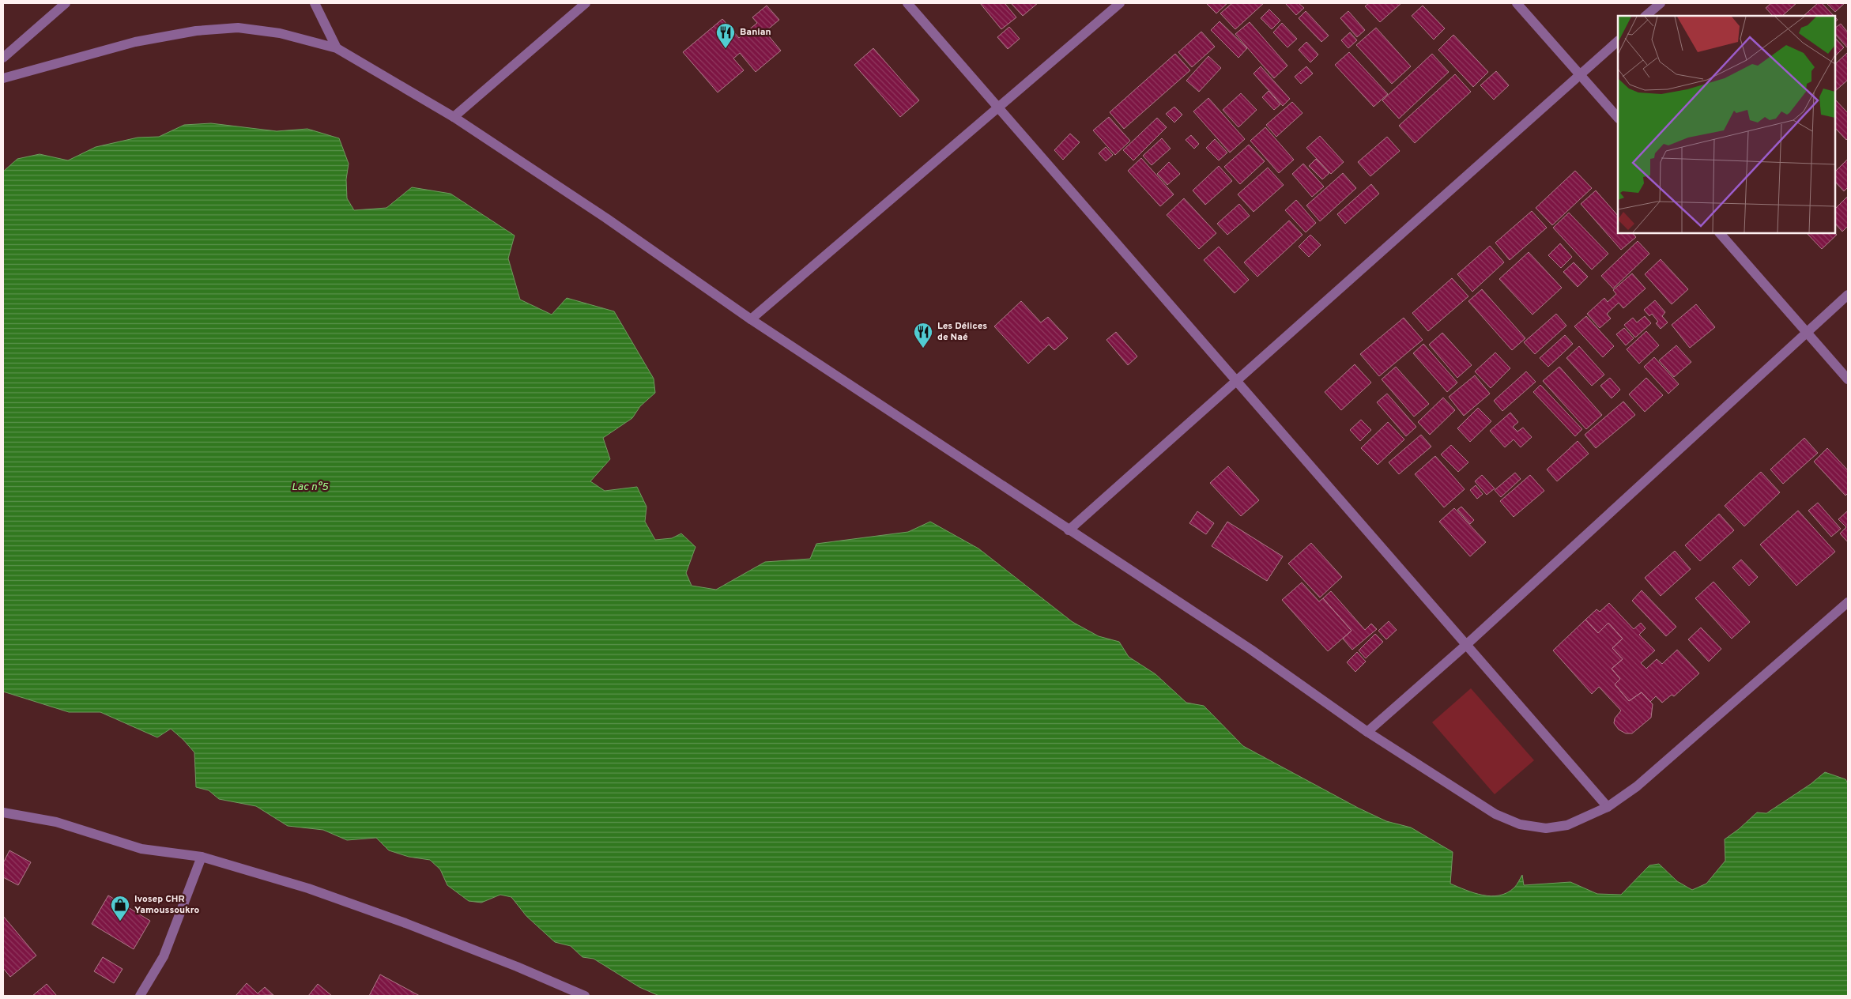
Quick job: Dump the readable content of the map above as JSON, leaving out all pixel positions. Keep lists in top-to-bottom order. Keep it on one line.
{"water":["Lac n°5"],"places":{"restaurant":["Banian","Les Délices de Naé"],"shop":["Ivosep CHR Yamoussoukro"]}}
